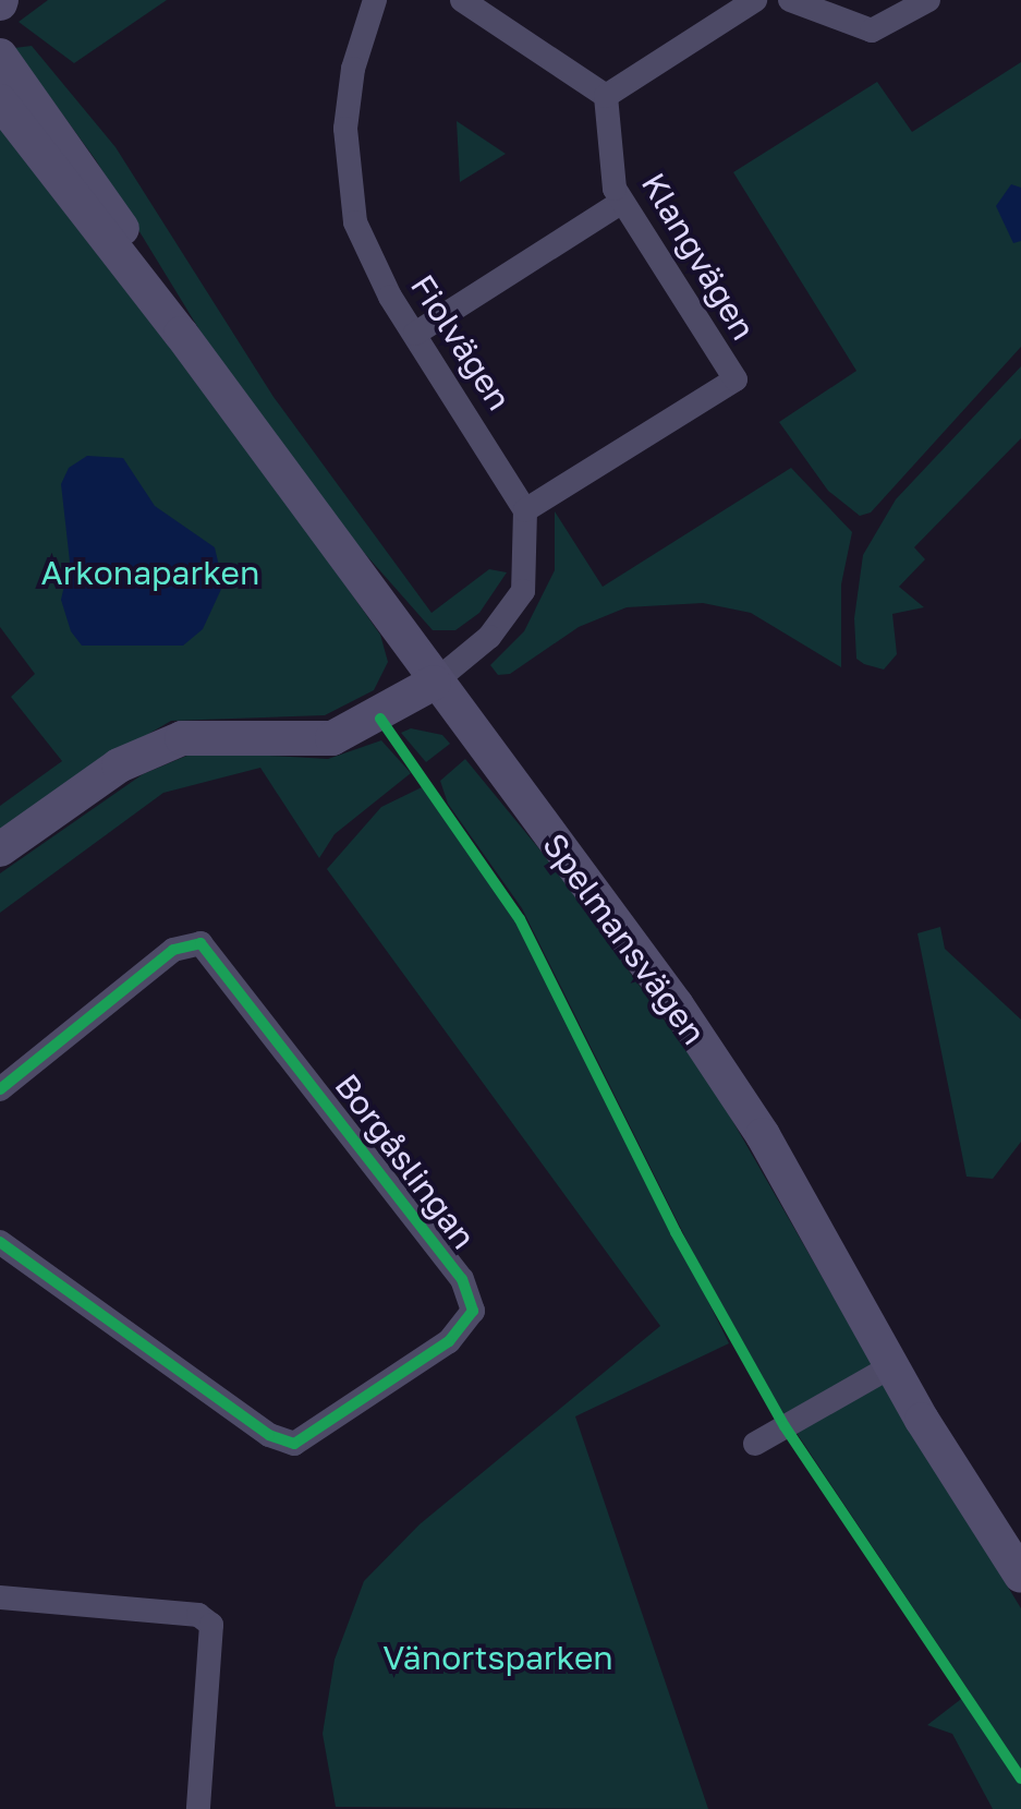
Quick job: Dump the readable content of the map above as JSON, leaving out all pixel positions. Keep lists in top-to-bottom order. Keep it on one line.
{"streets":{"main road":["Spelmansvägen"],"street":["Klangvägen","Fiolvägen","Borgåslingan"]},"crossings":[["Klangvägen","Fiolvägen"]],"parks":["Arkonaparken","Vänortsparken"]}
